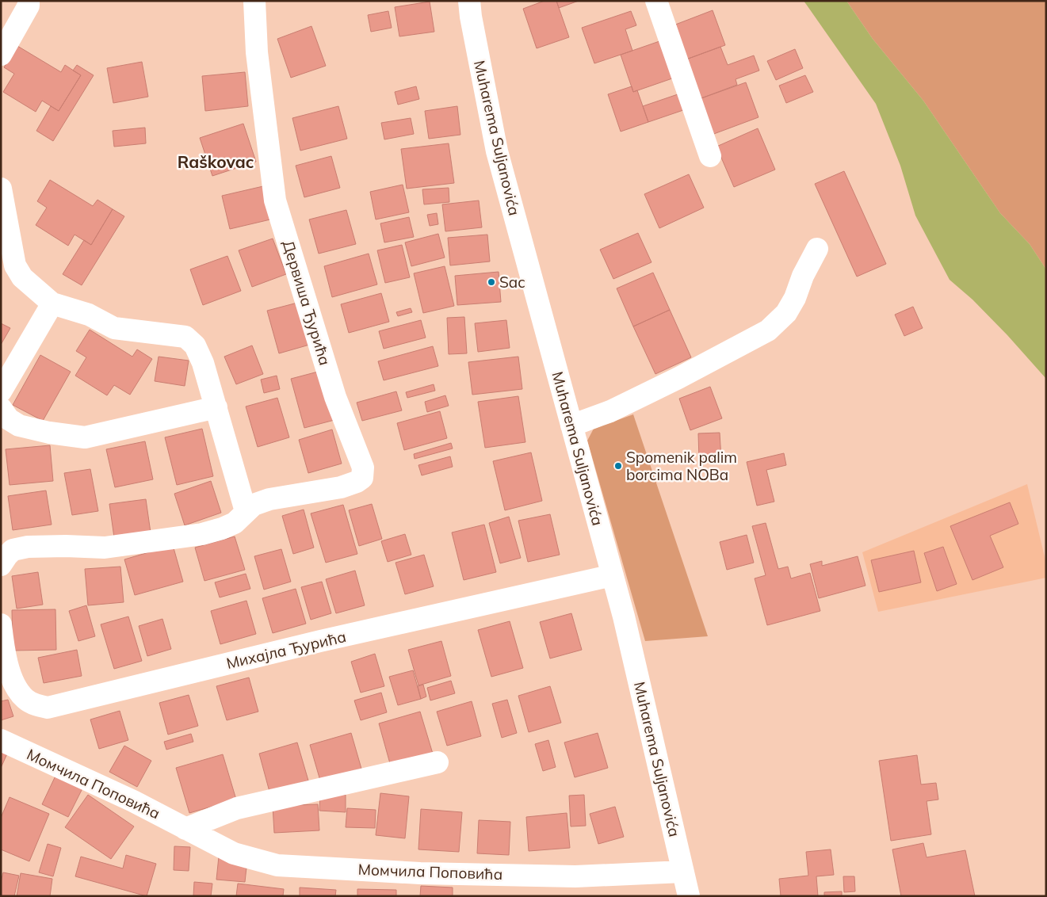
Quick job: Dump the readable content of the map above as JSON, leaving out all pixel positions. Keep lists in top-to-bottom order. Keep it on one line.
{"streets":{"street":["Muharema Suljanovića","Дервиша Ђурића","Михајла Ђурића","Момчила Поповића"]},"crossings":[["Muharema Suljanovića","Михајла Ђурића"],["Muharema Suljanovića","Момчила Поповића"]],"districts":["Raškovac"],"places":["Sac","Spomenik palim borcima NOBa"]}
